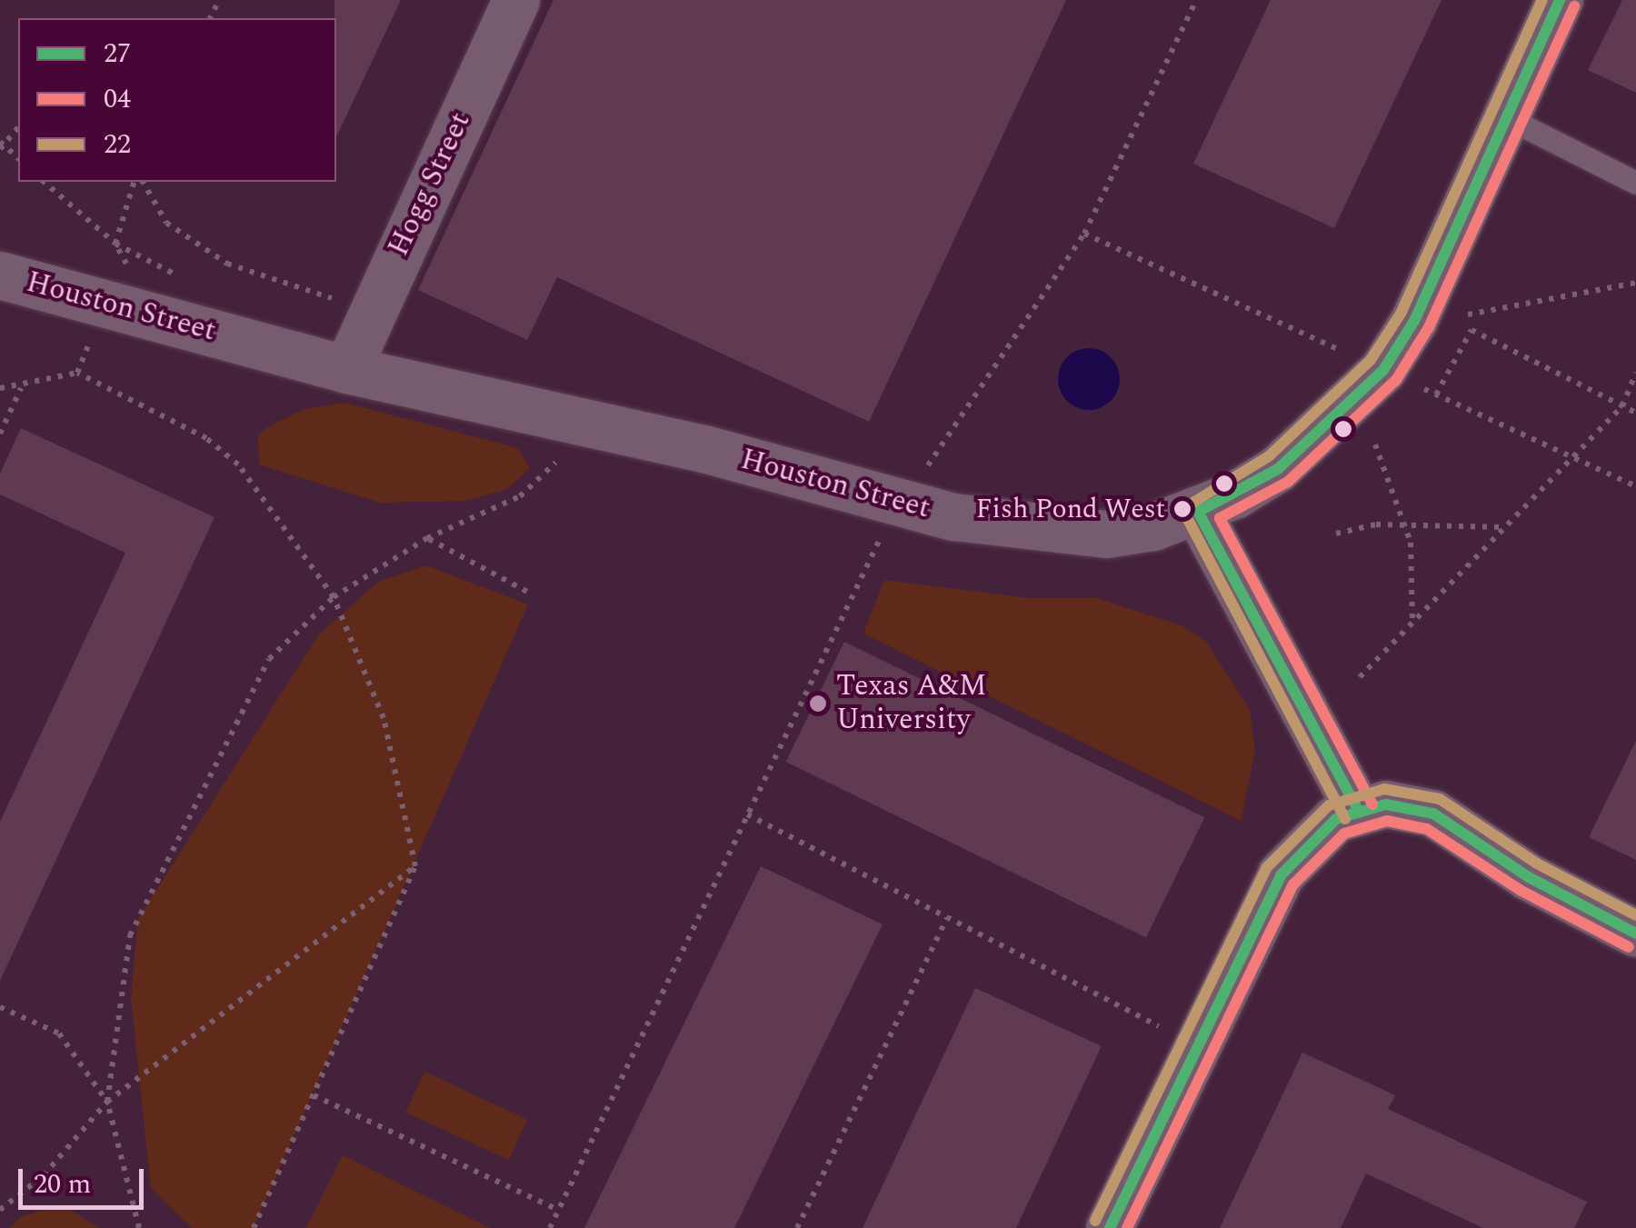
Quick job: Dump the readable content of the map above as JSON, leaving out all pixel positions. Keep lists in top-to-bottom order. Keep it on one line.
{"streets":{"street":["Hogg Street","Houston Street"]},"crossings":[["Hogg Street","Houston Street"]],"places":["Fish Pond West","Texas A&M University"],"lines":["transit line 27","transit line 22","transit line 04"],"legend":["27","04","22"],"scale_bar":"20 m"}
